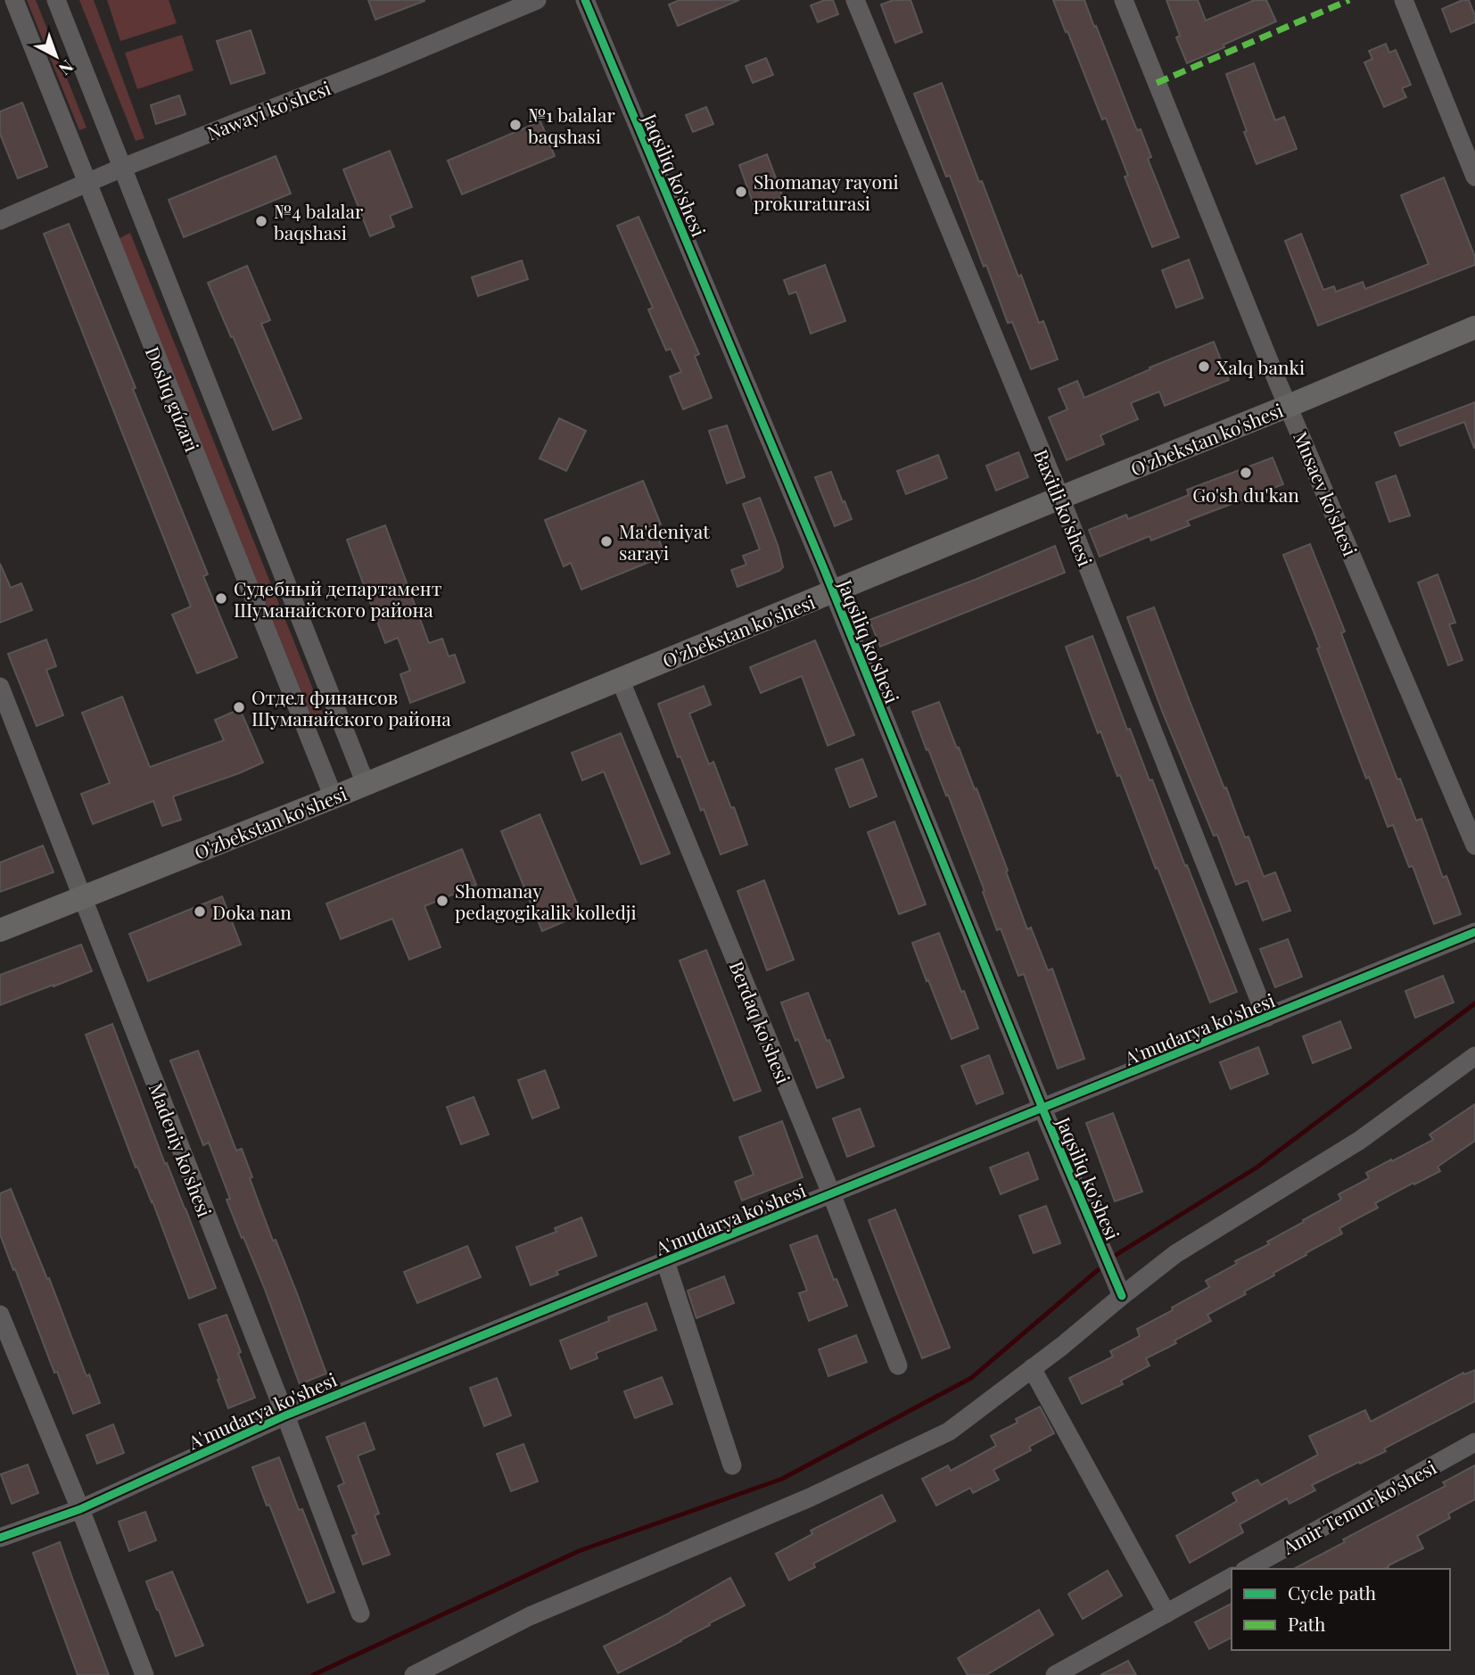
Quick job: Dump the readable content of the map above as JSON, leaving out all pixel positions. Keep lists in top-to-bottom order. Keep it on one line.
{"streets":{"main road":["O'zbekstan ko'shesi"],"street":["Nawayi ko'shesi","Jaqsiliq ko'shesi","Doslıq gúzari","Musaev ko'shesi","Baxitli ko'shesi","Berdaq ko'shesi","A'mudarya ko'shesi","Madeniy ko'shesi","Amir Temur ko'shesi"]},"crossings":[["Nawayi ko'shesi","Doslıq gúzari"],["Jaqsiliq ko'shesi","O'zbekstan ko'shesi"],["Jaqsiliq ko'shesi","A'mudarya ko'shesi"],["Doslıq gúzari","O'zbekstan ko'shesi"],["O'zbekstan ko'shesi","Musaev ko'shesi"],["O'zbekstan ko'shesi","Baxitli ko'shesi"],["O'zbekstan ko'shesi","Berdaq ko'shesi"],["O'zbekstan ko'shesi","Madeniy ko'shesi"],["Baxitli ko'shesi","A'mudarya ko'shesi"],["Berdaq ko'shesi","A'mudarya ko'shesi"],["A'mudarya ko'shesi","Madeniy ko'shesi"]],"places":["№1 balalar baqshasi","Shomanay rayoni prokuraturasi","№4 balalar baqshasi","Xalq banki","Go'sh du'kan","Ma'deniyat sarayi","Судебный департамент Шуманайского района","Отдел финансов Шуманайского района","Shomanay pedagogikalik kolledji","Doka nan"],"legend":["Cycle path","Path"],"north":"bottom right"}
